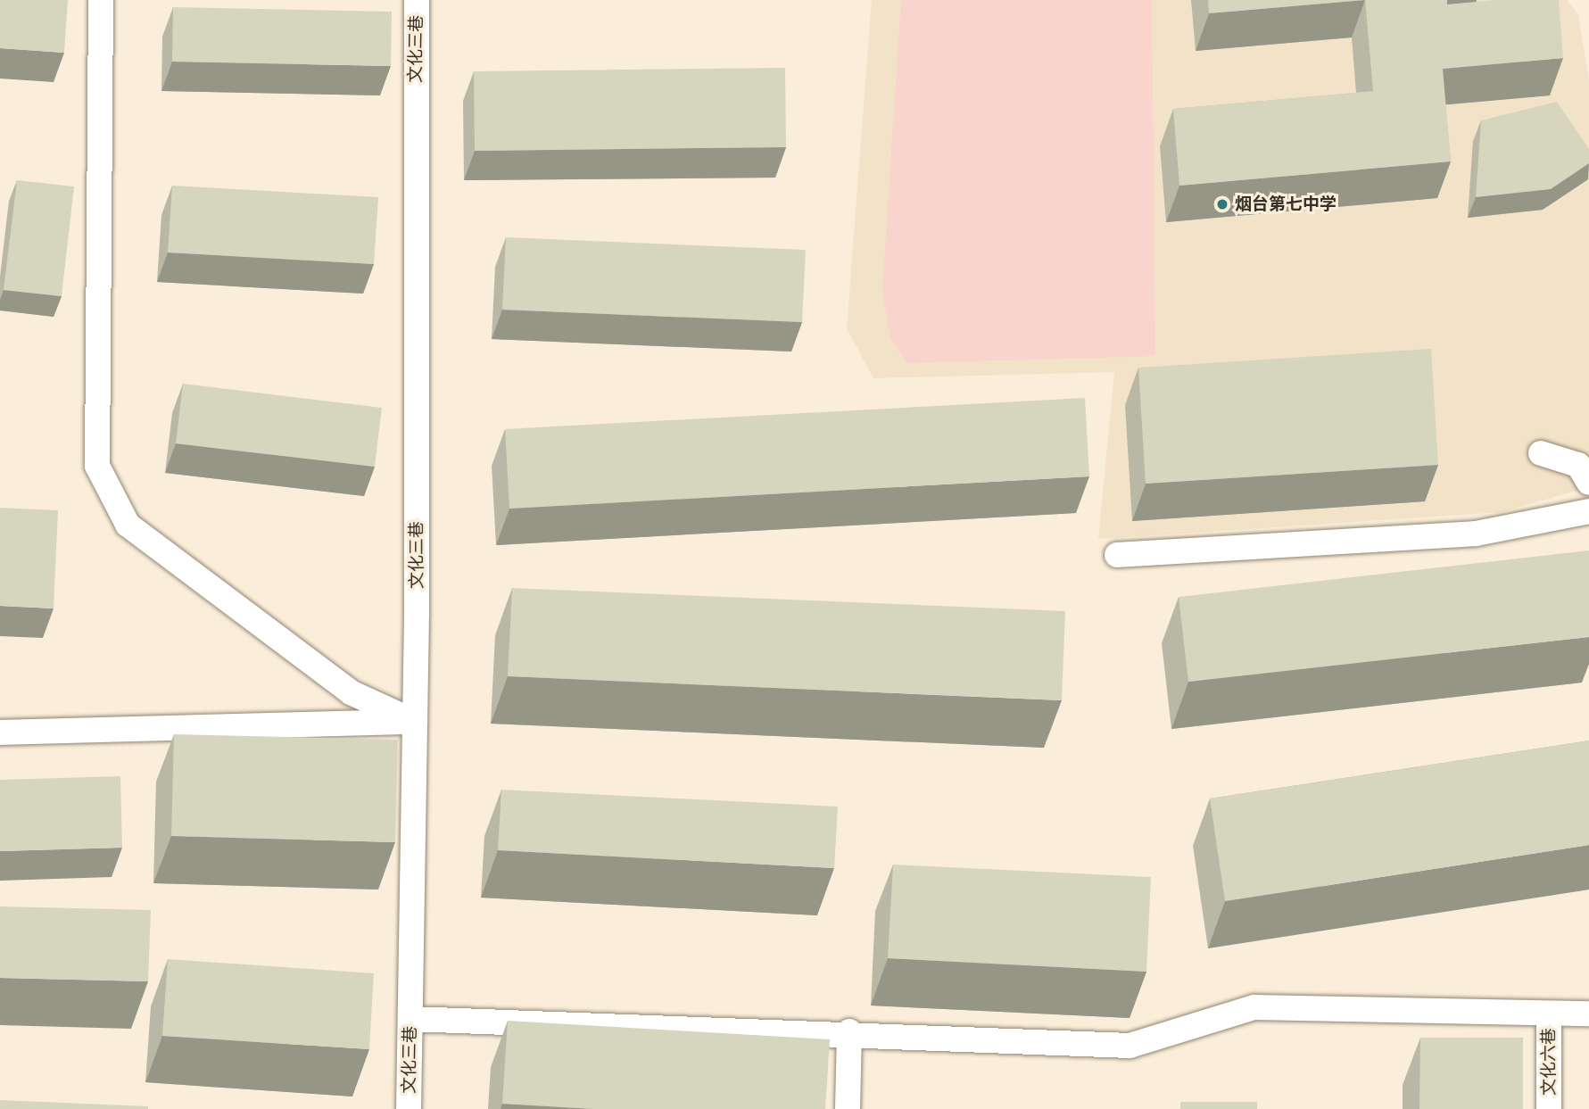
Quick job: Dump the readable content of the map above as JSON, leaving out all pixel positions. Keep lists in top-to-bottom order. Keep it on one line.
{"streets":{"lane":["文化三巷","文化六巷"]},"places":["烟台第七中学"]}
